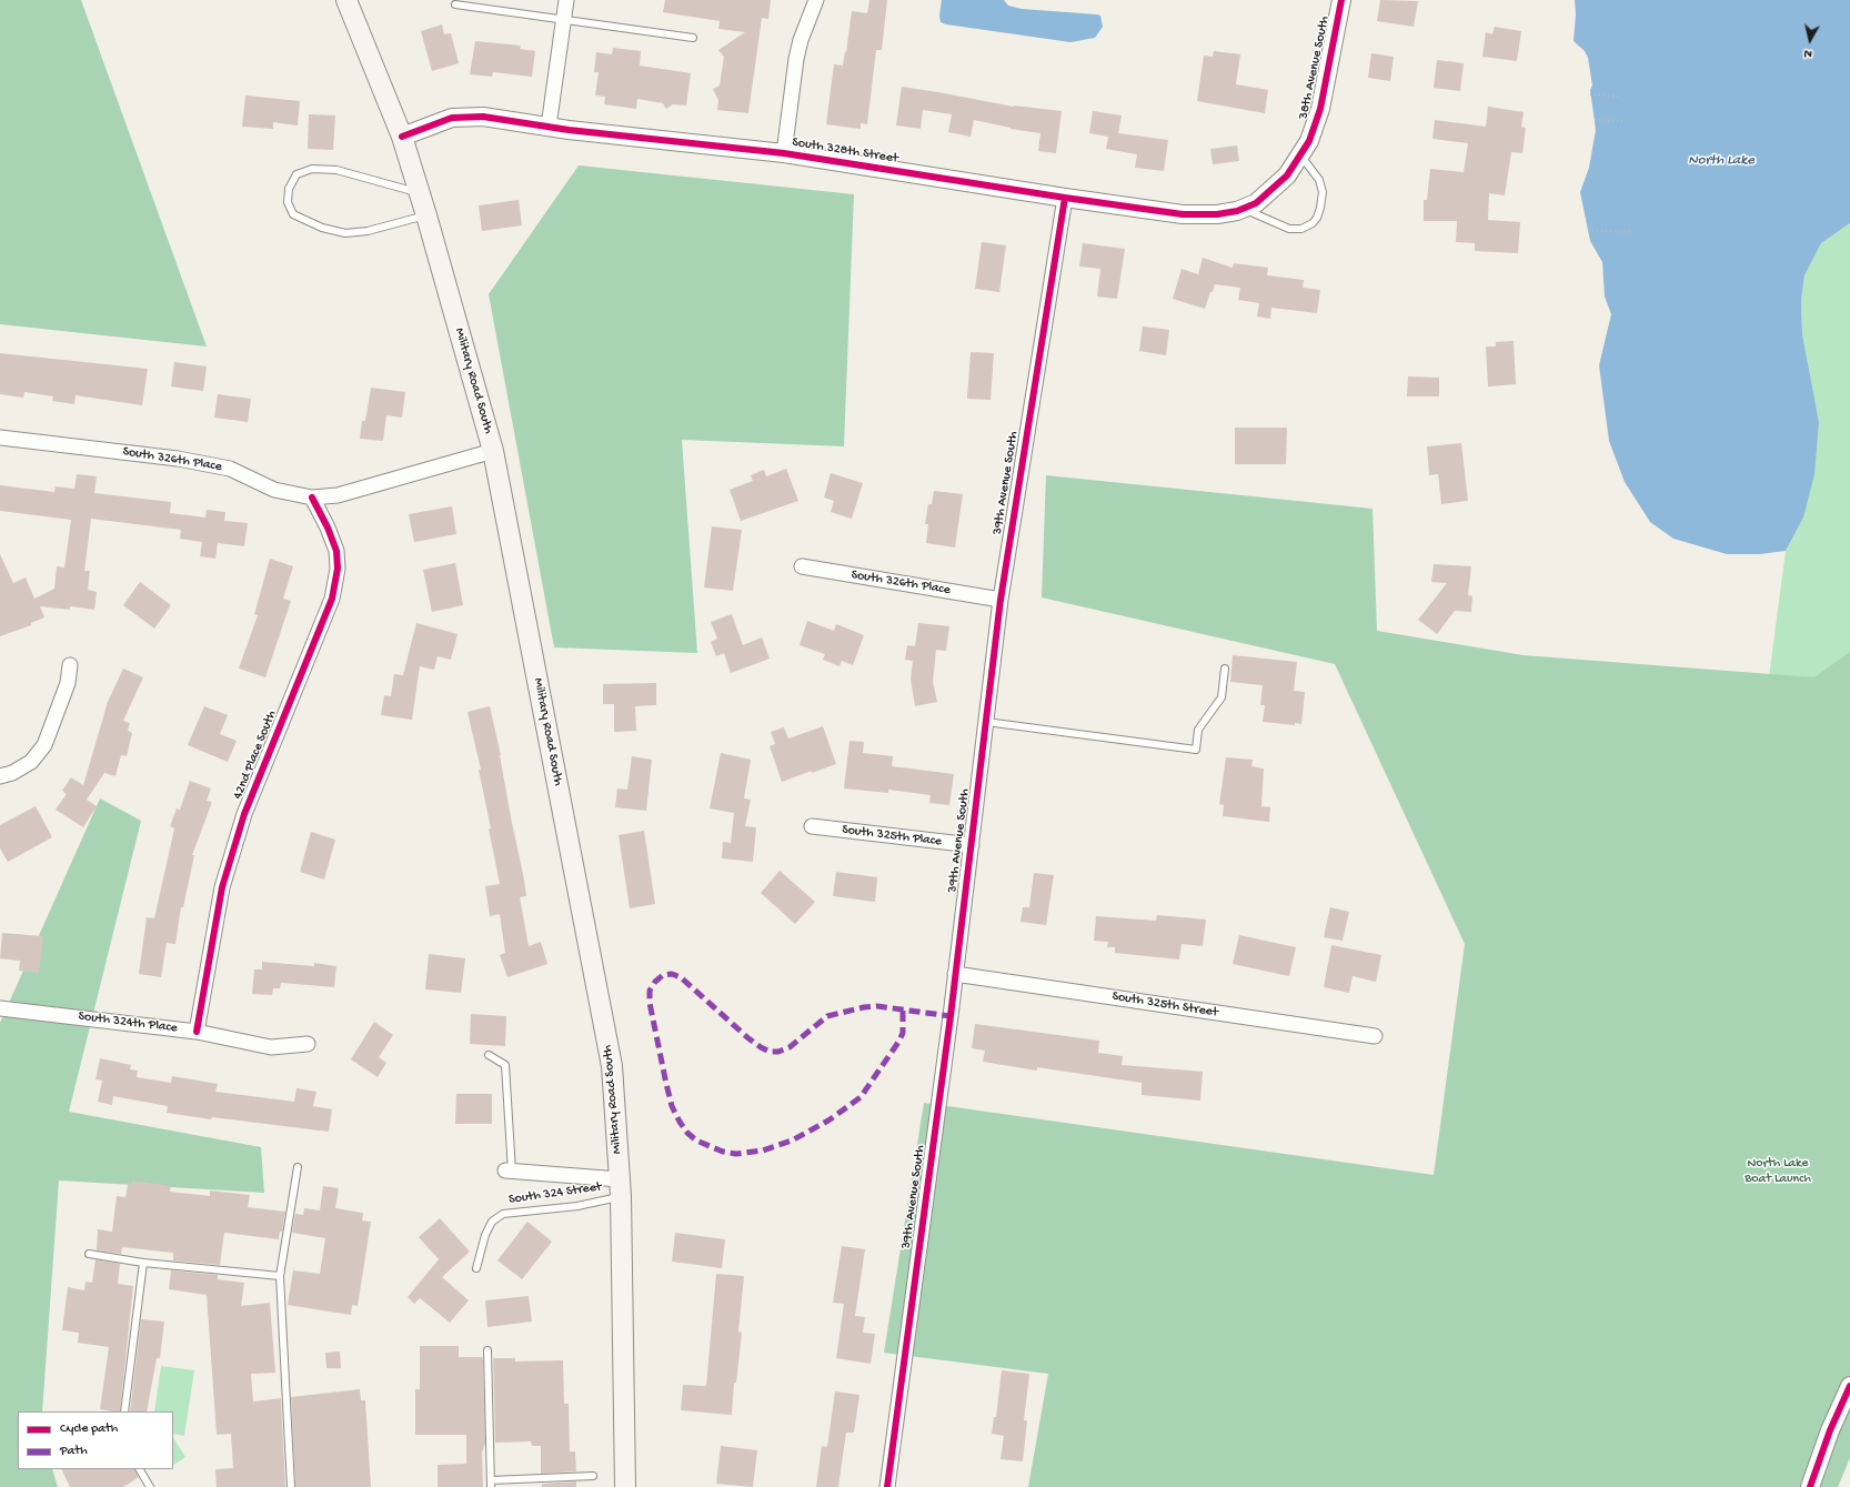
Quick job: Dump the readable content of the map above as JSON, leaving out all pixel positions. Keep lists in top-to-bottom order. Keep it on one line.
{"streets":{"main road":["Military Road South"],"street":["38th Avenue South","South 328th Street","South 326th Place","39th Avenue South","42nd Place South","South 325th Place","South 325th Street","South 324th Place"],"lane":["South 324 Street"]},"crossings":[["38th Avenue South","South 328th Street"],["South 328th Street","Military Road South"],["South 328th Street","39th Avenue South"],["Military Road South","South 326th Place"],["Military Road South","South 324 Street"],["South 326th Place","39th Avenue South"],["South 326th Place","42nd Place South"],["39th Avenue South","South 325th Place"],["39th Avenue South","South 325th Street"],["42nd Place South","South 324th Place"]],"water":["North Lake"],"parks":["North Lake Boat Launch"],"legend":["Cycle path","Path"],"north":"bottom"}
